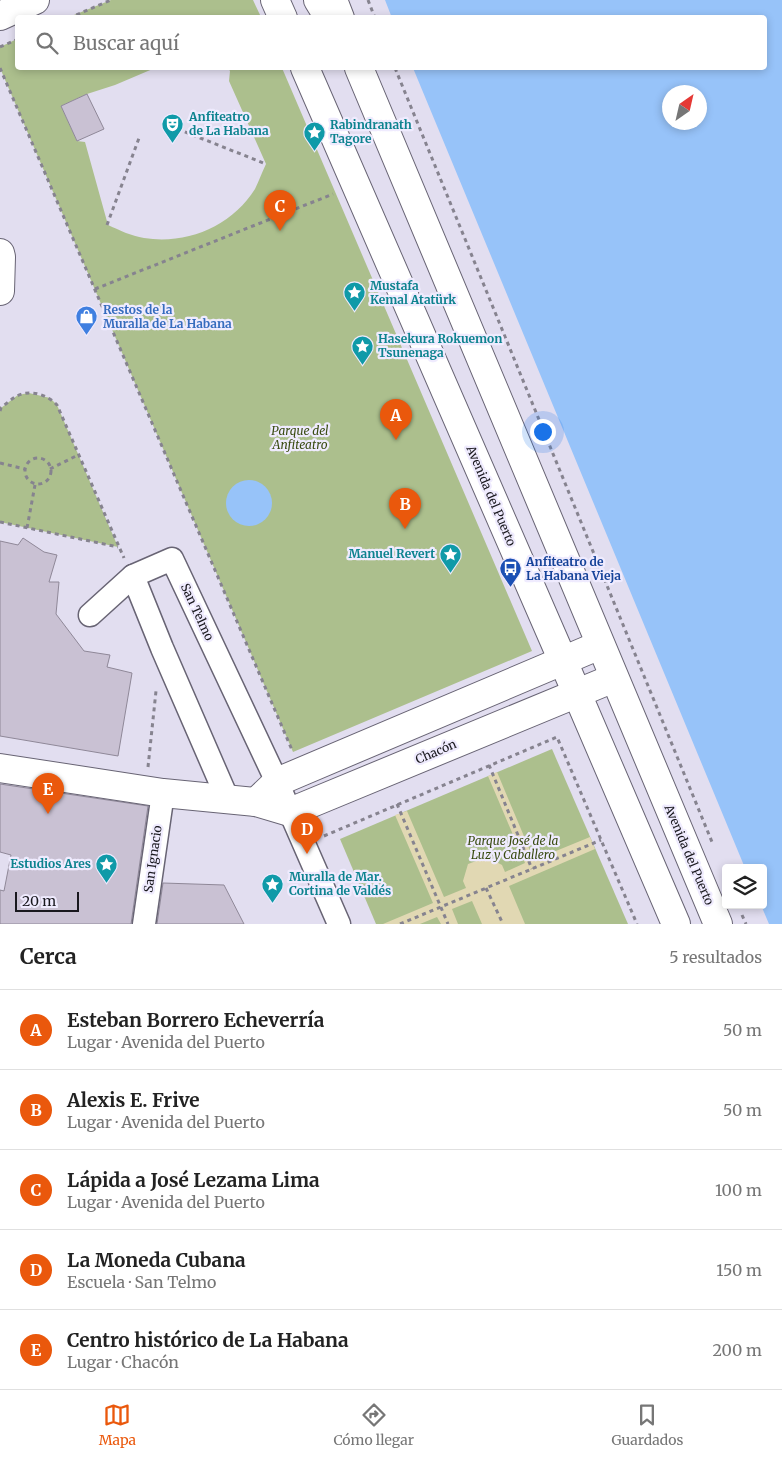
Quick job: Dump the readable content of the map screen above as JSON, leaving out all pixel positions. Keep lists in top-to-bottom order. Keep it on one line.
{"streets":{"main road":["Avenida del Puerto","Chacón"],"street":["San Telmo","San Ignacio"]},"crossings":[["Avenida del Puerto","Chacón"],["San Telmo","Chacón"]],"parks":["Parque del Anfiteatro","Parque José de la Luz y Caballero"],"places":{"theatre":["Anfiteatro de La Habana"],"place":["Rabindranath Tagore","Mustafa Kemal Atatürk","Hasekura Rokuemon Tsunenaga","Manuel Revert","Estudios Ares","Muralla de Mar. Cortina de Valdés"],"shop":["Restos de la Muralla de La Habana"],"bus stop":["Anfiteatro de La Habana Vieja"]},"scale_bar":"20 m","north":"top right","page":{"search":"Buscar aquí","pins":["C","A","B","E","D"],"scale":"20 m","heading":["Cerca","5 resultados"],"list":[{"mark":"A","name":"Esteban Borrero Echeverría","note":"Lugar · Avenida del Puerto","value":"50 m"},{"mark":"B","name":"Alexis E. Frive","note":"Lugar · Avenida del Puerto","value":"50 m"},{"mark":"C","name":"Lápida a José Lezama Lima","note":"Lugar · Avenida del Puerto","value":"100 m"},{"mark":"D","name":"La Moneda Cubana","note":"Escuela · San Telmo","value":"150 m"},{"mark":"E","name":"Centro histórico de La Habana","note":"Lugar · Chacón","value":"200 m"}],"nav":["Mapa","Cómo llegar","Guardados"]}}
